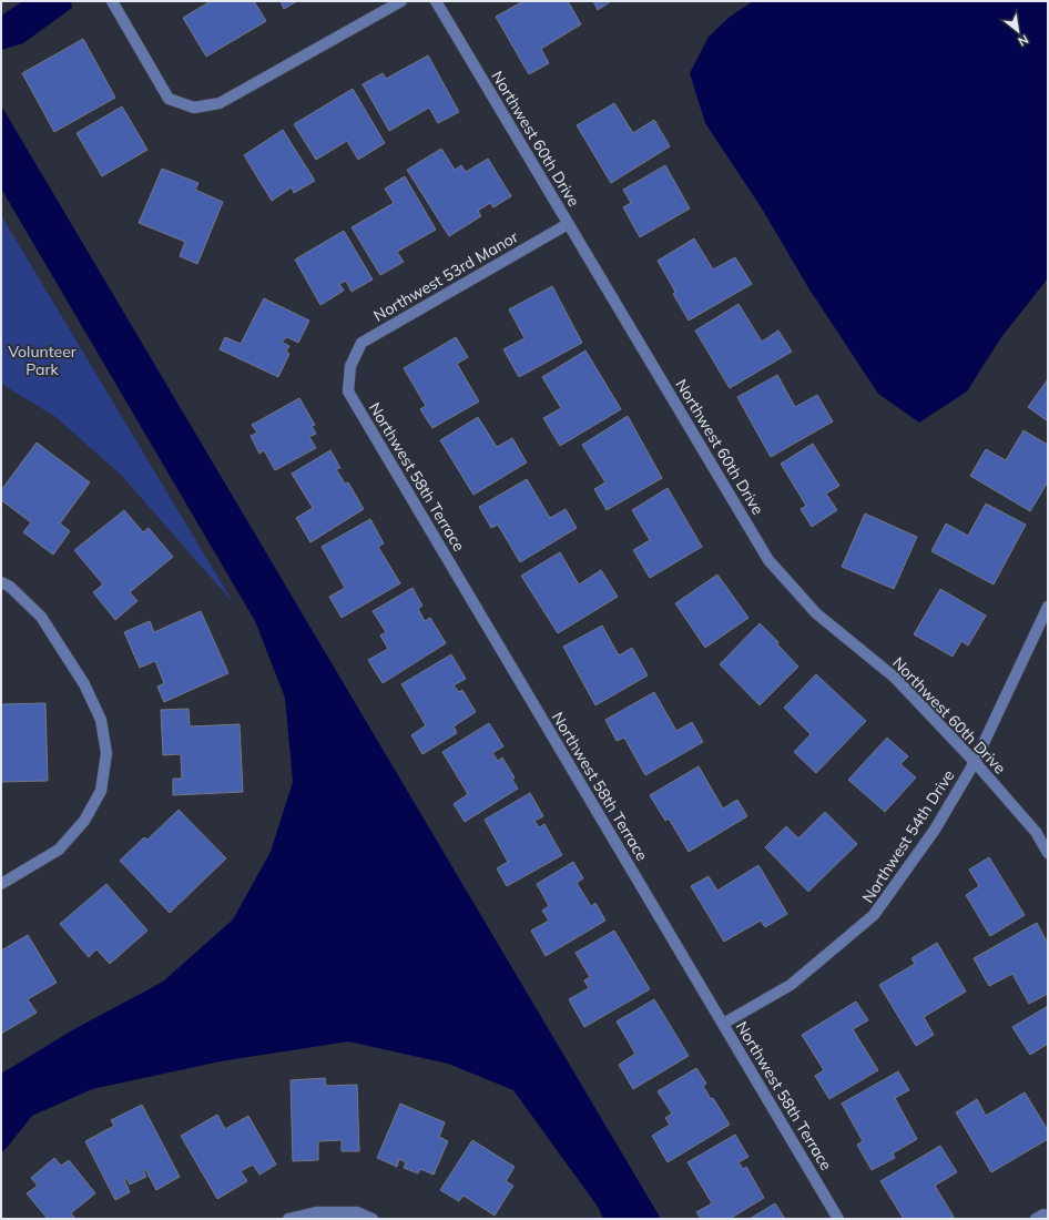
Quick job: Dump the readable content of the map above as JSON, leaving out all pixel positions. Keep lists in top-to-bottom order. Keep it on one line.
{"streets":{"street":["Northwest 60th Drive","Northwest 53rd Manor","Northwest 58th Terrace","Northwest 54th Drive"]},"crossings":[["Northwest 60th Drive","Northwest 53rd Manor"],["Northwest 60th Drive","Northwest 54th Drive"],["Northwest 53rd Manor","Northwest 58th Terrace"],["Northwest 58th Terrace","Northwest 54th Drive"]],"parks":["Volunteer Park"],"north":"bottom right"}
